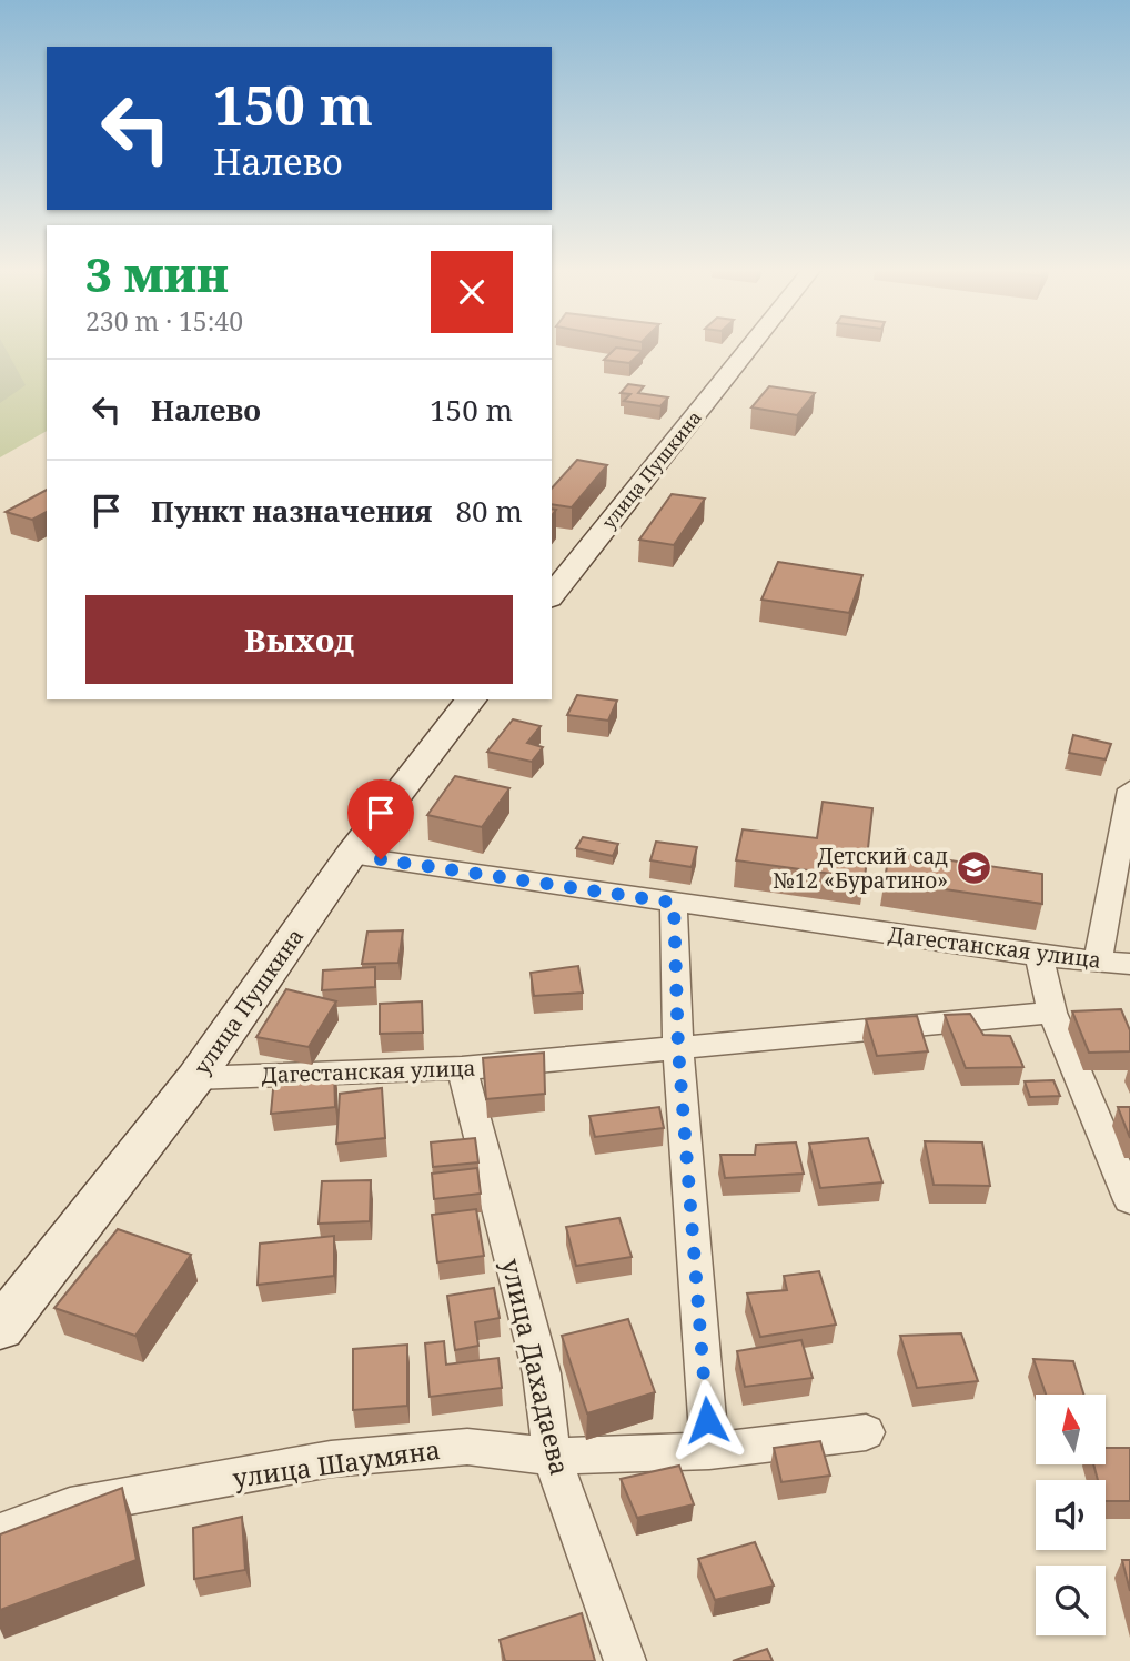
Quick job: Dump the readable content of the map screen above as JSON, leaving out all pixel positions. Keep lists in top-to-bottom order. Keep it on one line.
{"streets":{"street":["улица Пушкина","Дагестанская улица","улица Дахадаева","улица Шаумяна"]},"crossings":[["улица Пушкина","Дагестанская улица"],["Дагестанская улица","улица Дахадаева"],["улица Дахадаева","улица Шаумяна"]],"places":{"school or university":["Детский сад №12 «Буратино»"]},"north":"top","page":{"turn":["150 m","Налево"],"heading":["3 мин","230 m · 15:40"],"list":[{"name":"Налево","value":"150 m"},{"name":"Пункт назначения","value":"80 m"}],"buttons":"Выход"}}
